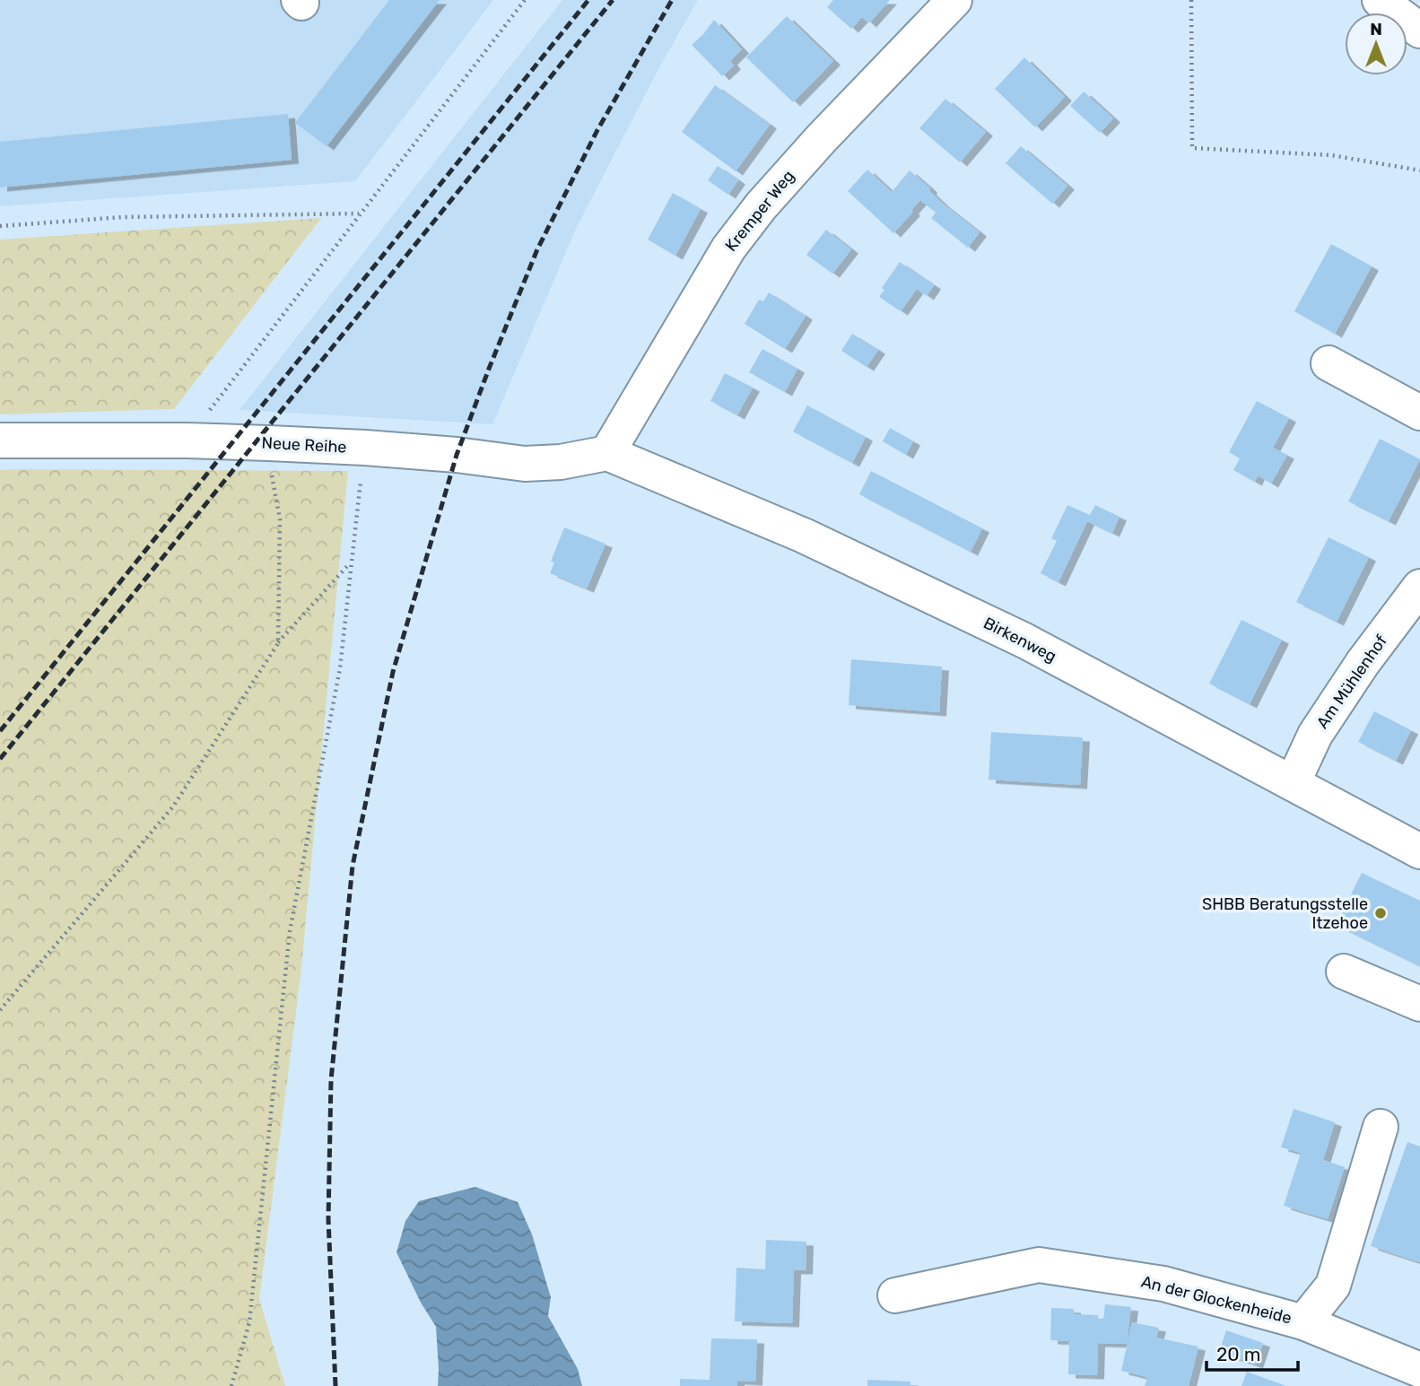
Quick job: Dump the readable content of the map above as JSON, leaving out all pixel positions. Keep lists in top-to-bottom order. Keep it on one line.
{"streets":{"main road":["Kremper Weg","Neue Reihe","Birkenweg","Am Mühlenhof","An der Glockenheide"]},"crossings":[["Kremper Weg","Neue Reihe"],["Kremper Weg","Birkenweg"],["Neue Reihe","Birkenweg"],["Birkenweg","Am Mühlenhof"]],"places":["SHBB Beratungsstelle Itzehoe"],"scale_bar":"20 m","north":"top"}
